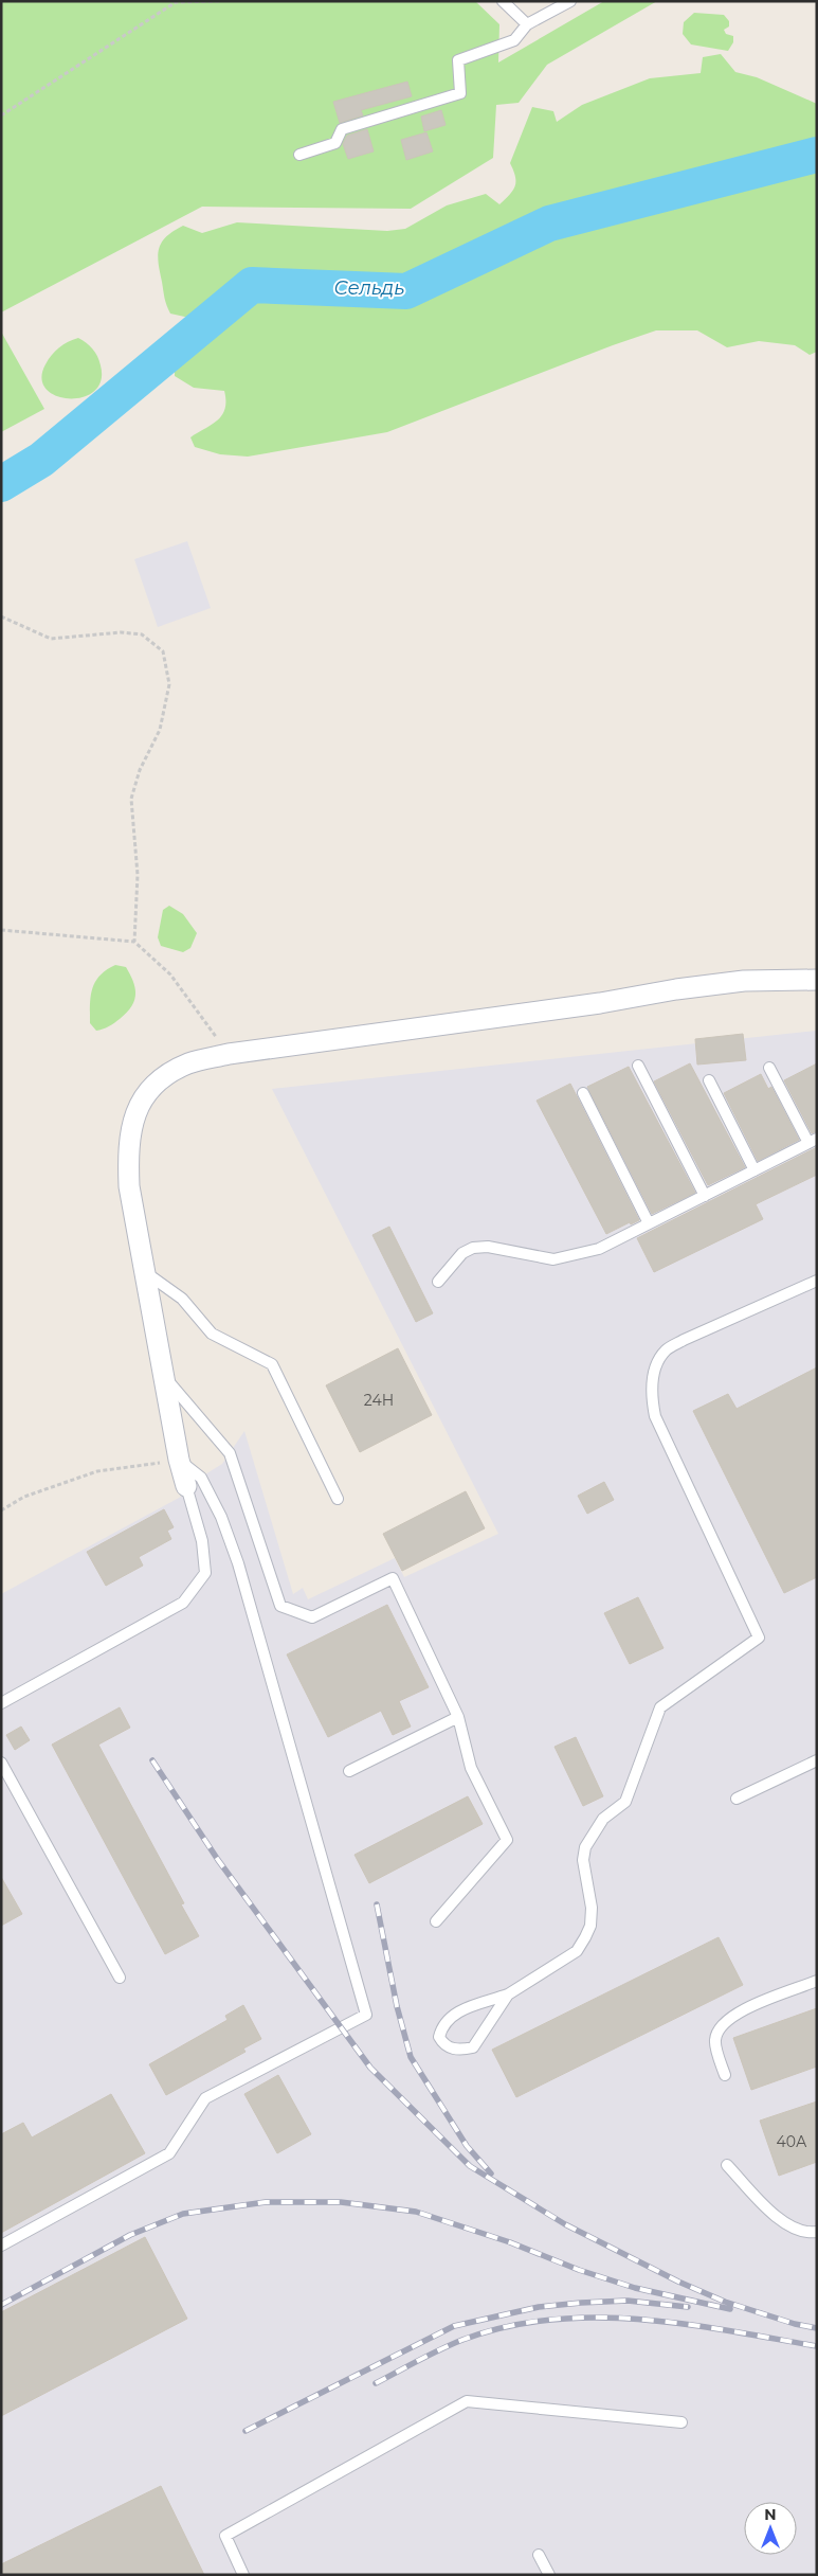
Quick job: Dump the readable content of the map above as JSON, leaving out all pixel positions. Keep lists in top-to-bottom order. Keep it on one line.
{"water":["Сельдь"],"house_numbers":["24Н","40А"],"north":"top"}
